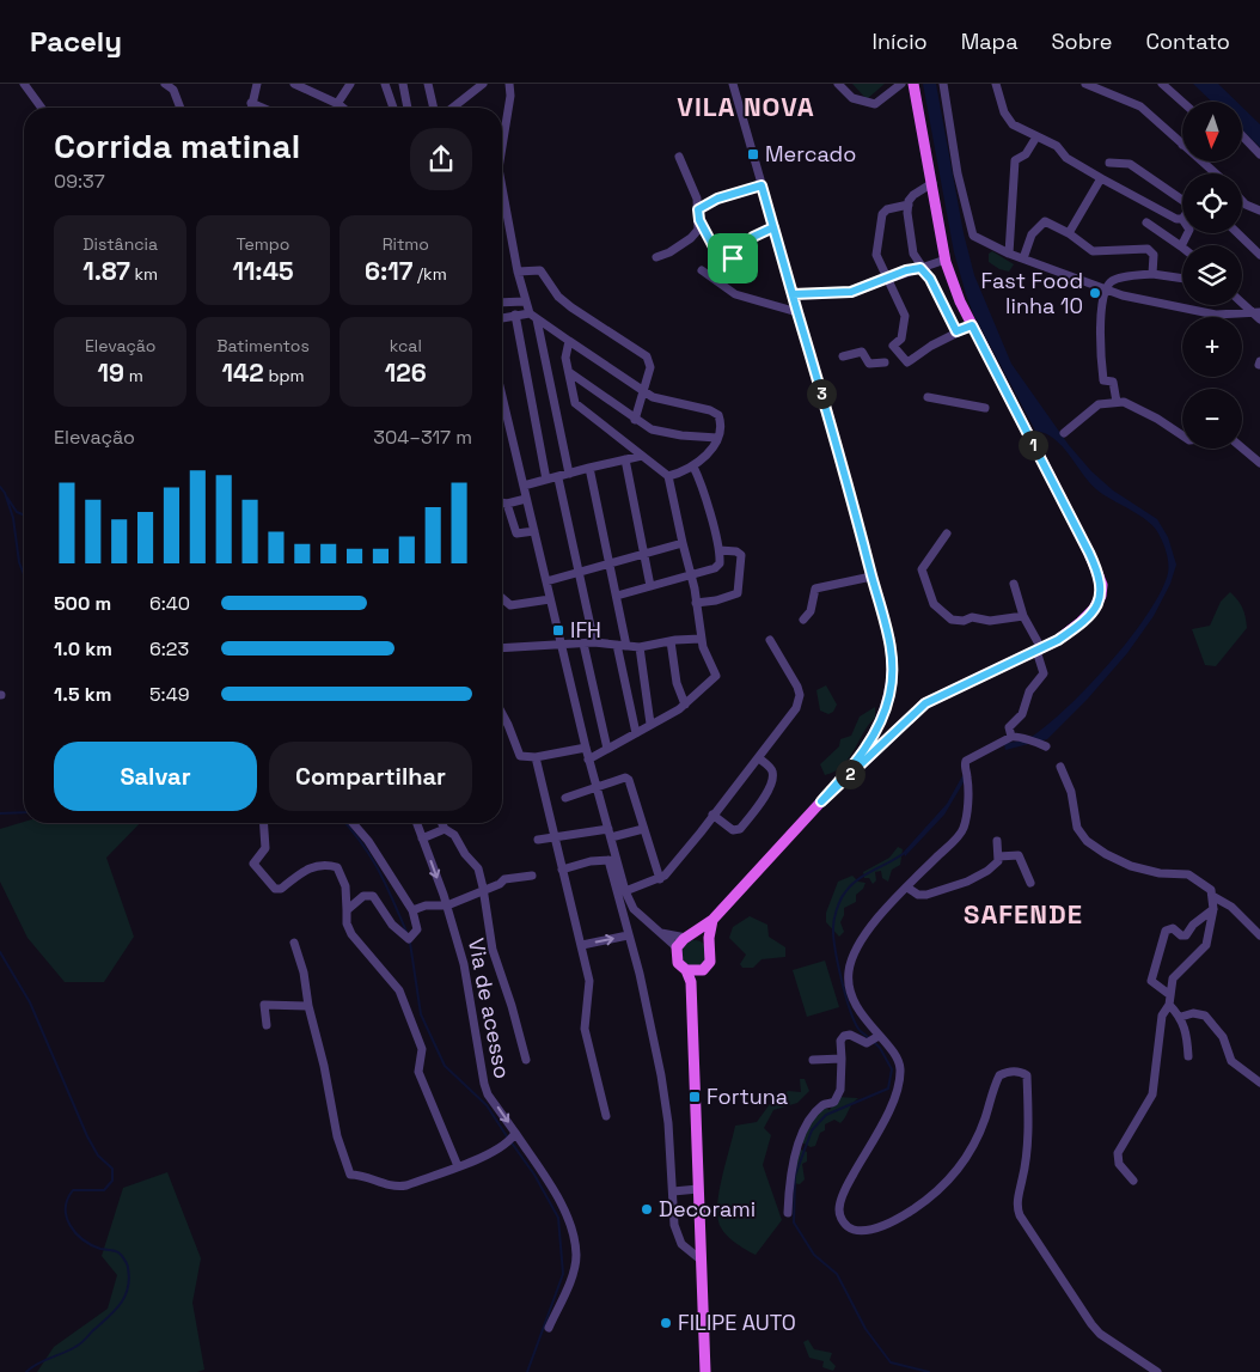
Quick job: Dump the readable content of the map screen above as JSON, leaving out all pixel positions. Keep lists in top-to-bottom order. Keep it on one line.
{"streets":{"street":["Via de acesso"]},"districts":["VILA NOVA","SAFENDE"],"places":{"transit":["Mercado","IFH","Fortuna"],"other":["Fast Food linha 10","Decorami","FILIPE AUTO"]},"north":"bottom","page":{"header":"Pacely","nav":["Início","Mapa","Sobre","Contato"],"map_buttons":["+","−"],"heading":["Corrida matinal","09:37"],"stats":[["Distância","1.87 km"],["Tempo","11:45"],["Ritmo","6:17 /km"],["Elevação","19 m"],["Batimentos","142 bpm"],["kcal","126"]],"pins":["3","1","2"],"chart":["Elevação","304–317 m"],"list":[{"name":"500 m","note":"6:40"},{"name":"1.0 km","note":"6:23"},{"name":"1.5 km","note":"5:49"}],"buttons":["Salvar","Compartilhar"]}}
